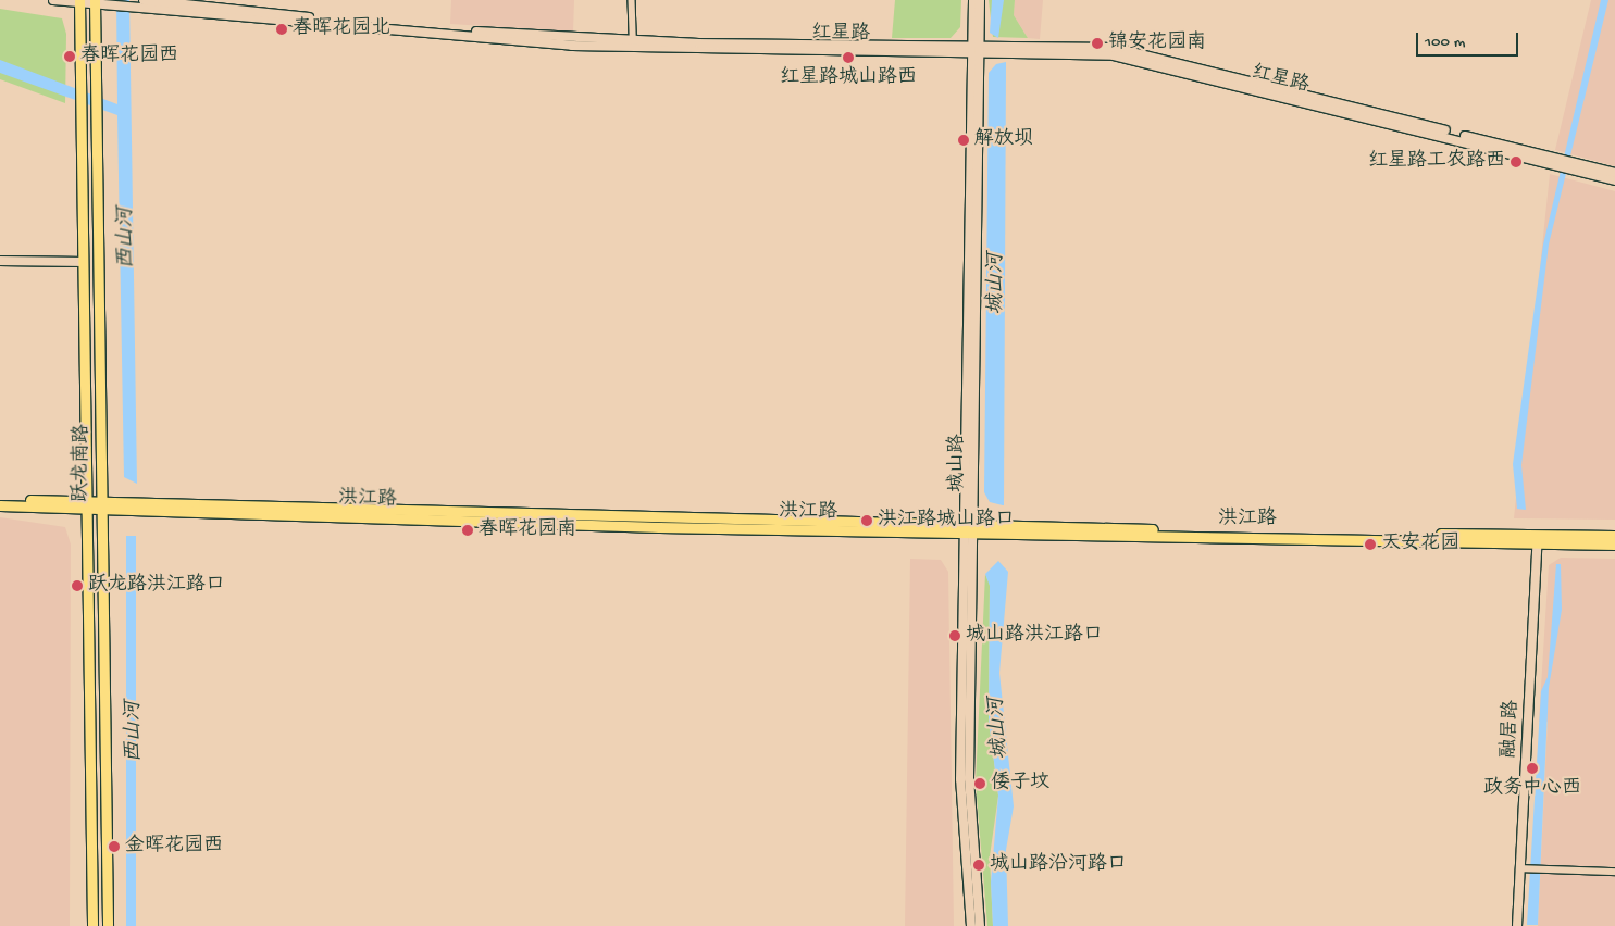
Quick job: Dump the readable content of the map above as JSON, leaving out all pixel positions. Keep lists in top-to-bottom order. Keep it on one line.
{"streets":{"main road":["红星路","跃龙南路","城山路","洪江路","融居路"]},"crossings":[["红星路","跃龙南路"],["红星路","城山路"],["跃龙南路","洪江路"],["城山路","洪江路"],["洪江路","融居路"]],"water":["西山河","城山河"],"places":["春晖花园北","锦安花园南","春晖花园西","红星路城山路西","解放坝","红星路工农路西","洪江路城山路口","春晖花园南","天安花园","跃龙路洪江路口","城山路洪江路口","政务中心西","倭子坟","金晖花园西","城山路沿河路口"],"scale_bar":"100 m"}
